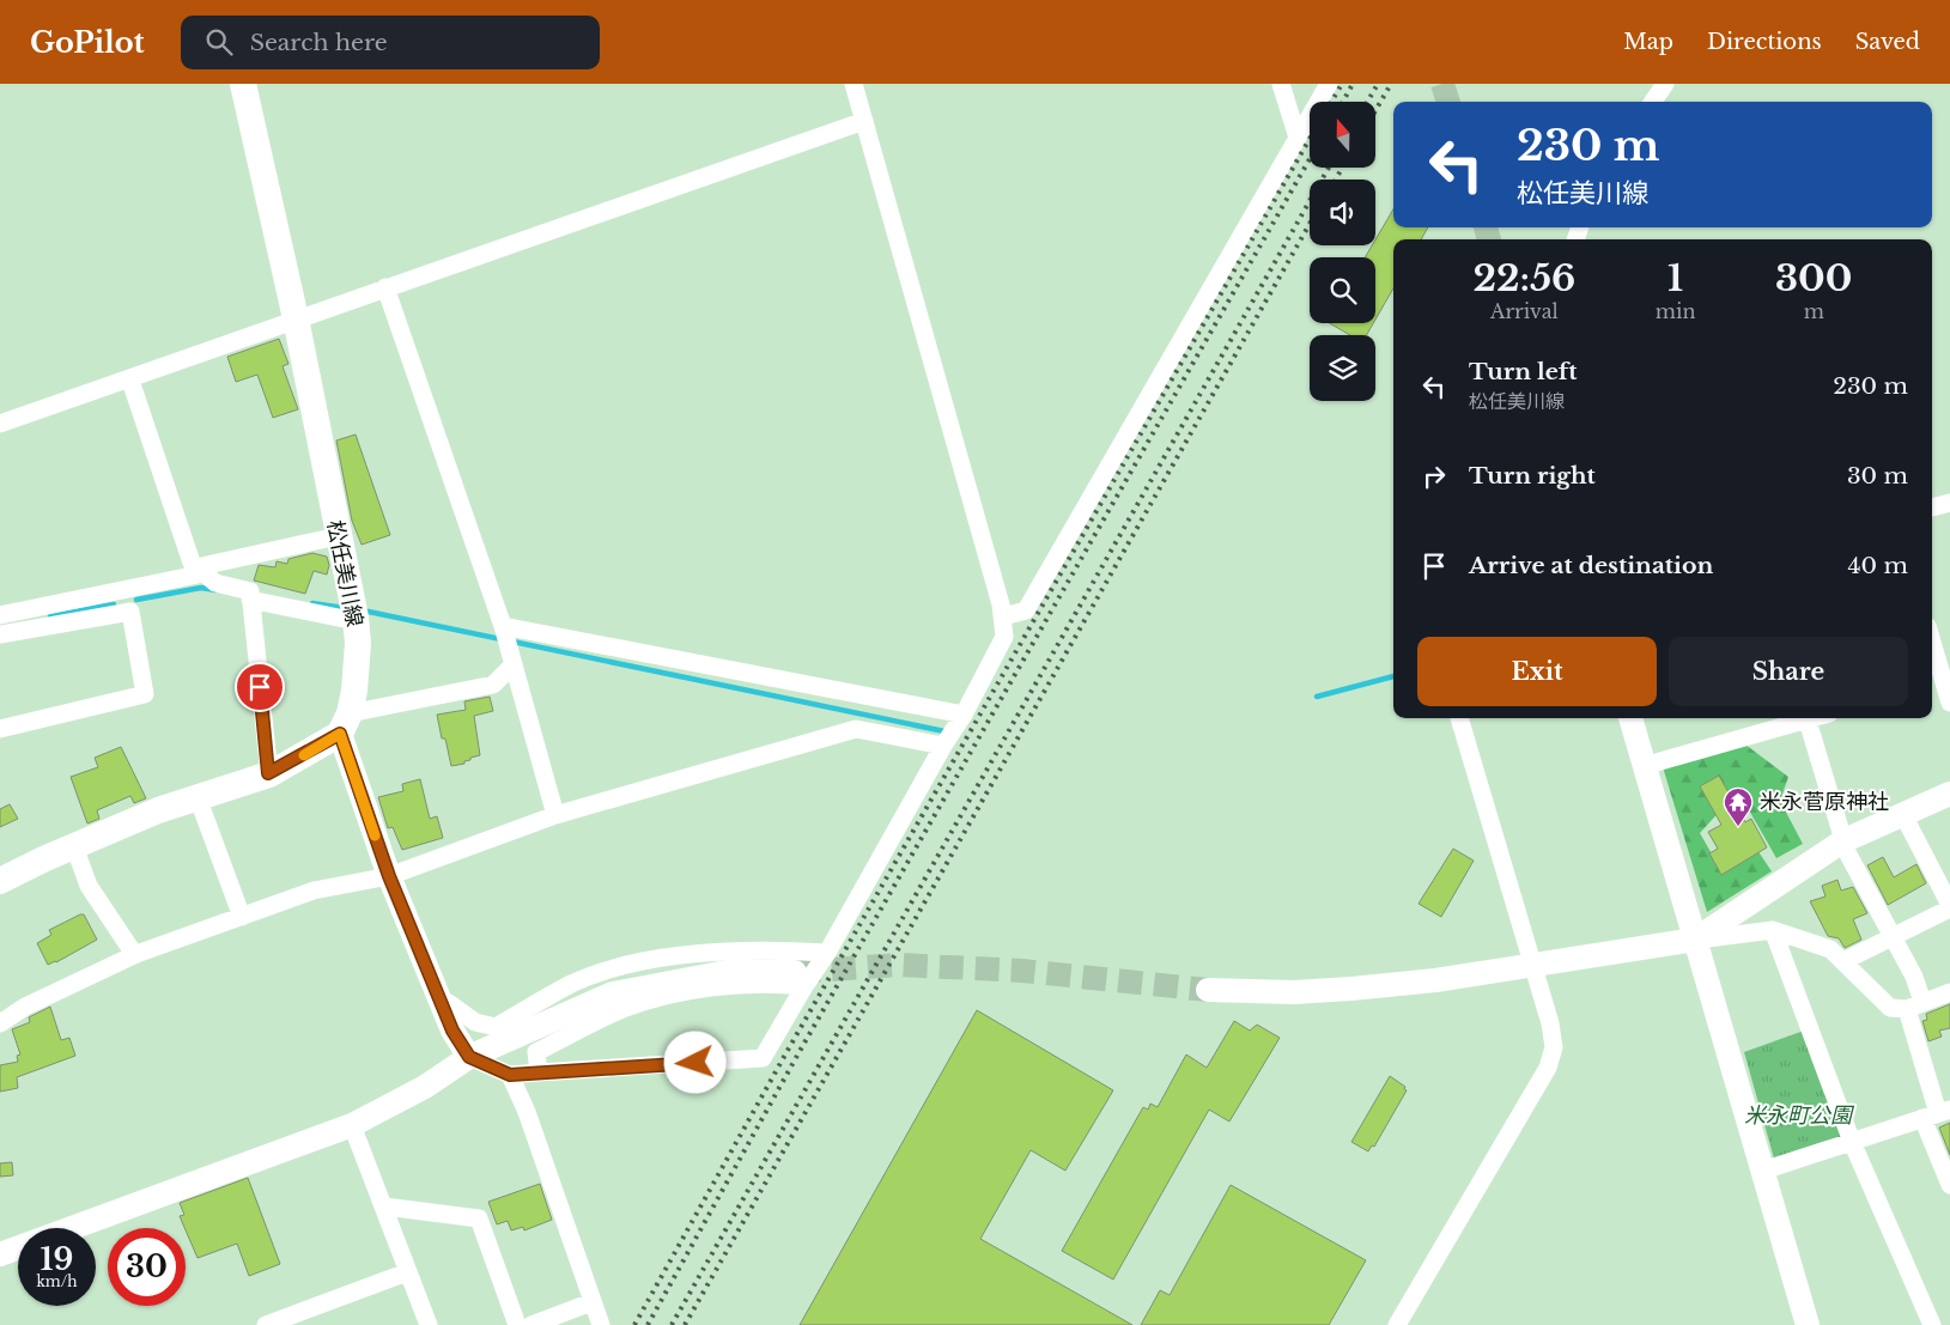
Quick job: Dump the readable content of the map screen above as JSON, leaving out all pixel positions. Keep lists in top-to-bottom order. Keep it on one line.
{"streets":{"main road":["松任美川線"]},"parks":["米永町公園"],"places":{"temple":["米永菅原神社"]},"north":"top","page":{"header":"GoPilot","search":"Search here","nav":["Map","Directions","Saved"],"turn":["230 m","松任美川線"],"eta":["22:56","Arrival","1","min","300","m"],"list":[{"name":"Turn left","note":"松任美川線","value":"230 m"},{"name":"Turn right","value":"30 m"},{"name":"Arrive at destination","value":"40 m"}],"buttons":["Exit","Share"],"speed":"19 km/h","limit":"30"}}
